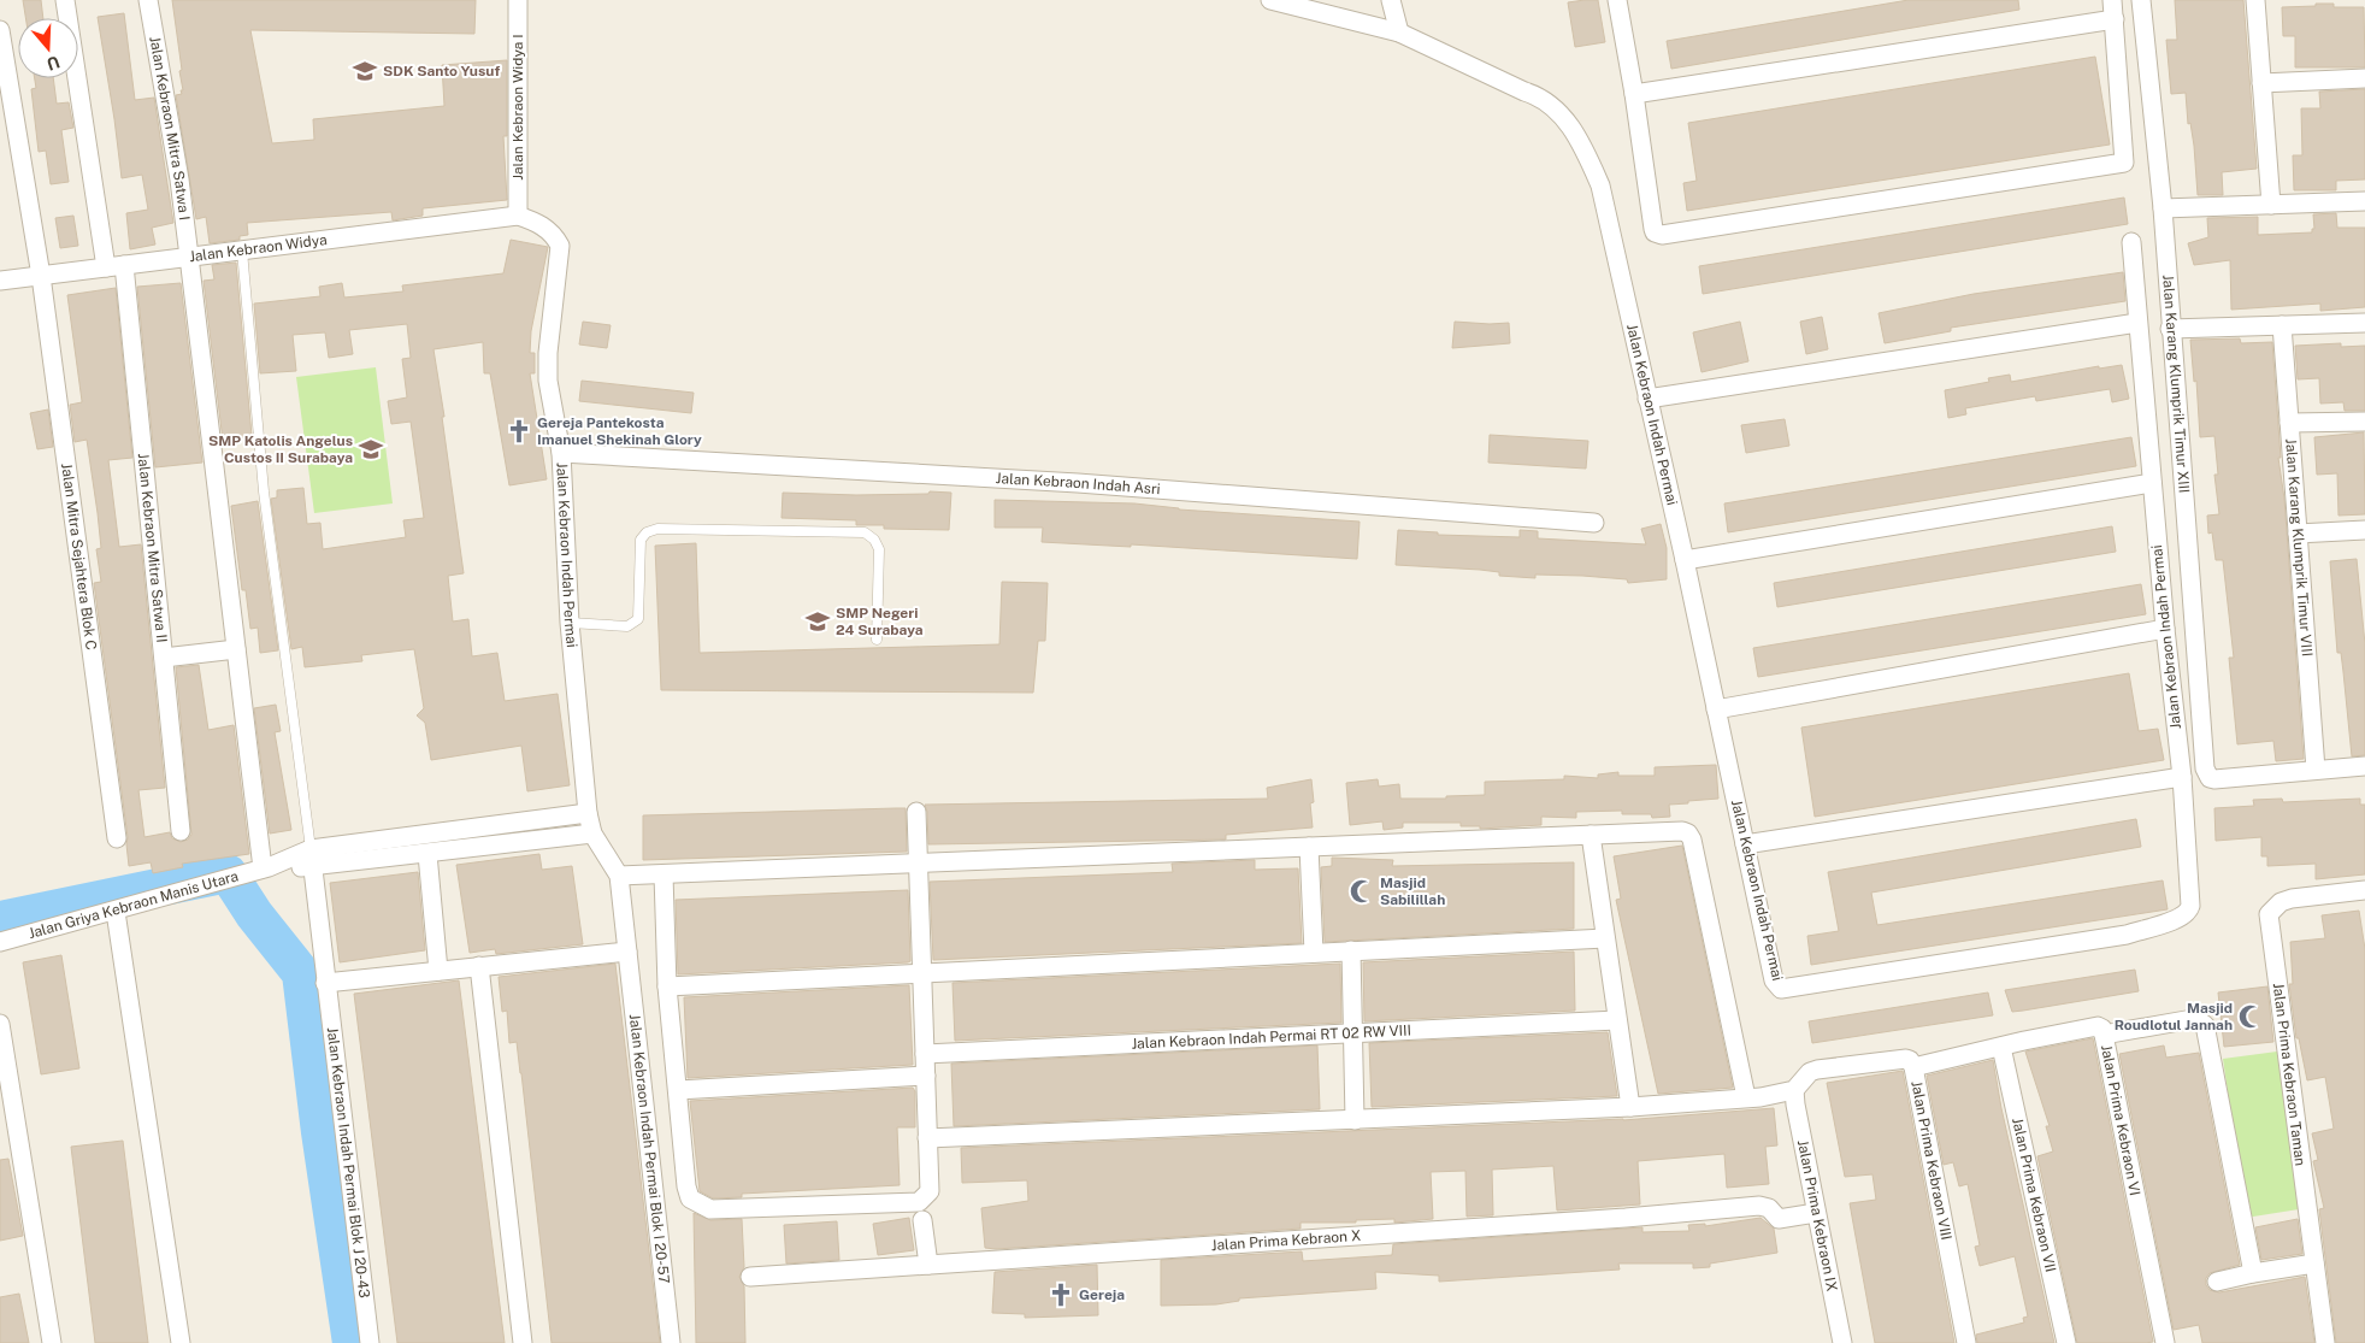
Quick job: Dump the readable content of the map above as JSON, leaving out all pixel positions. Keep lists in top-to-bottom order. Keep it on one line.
{"streets":{"street":["Jalan Kebraon Widya I","Jalan Kebraon Mitra Satwa I","Jalan Kebraon Widya","Jalan Karang Klumprik Timur XIII","Jalan Kebraon Indah Permai","Jalan Kebraon Indah Asri","Jalan Karang Klumprik Timur VIII","Jalan Kebraon Mitra Satwa II","Jalan Mitra Sejahtera Blok C","Jalan Griya Kebraon Manis Utara","Jalan Kebraon Indah Permai RT 02 RW VIII","Jalan Prima Kebraon Taman","Jalan Prima Kebraon VI","Jalan Kebraon Indah Permai Blok I 20-57","Jalan Prima Kebraon VIII","Jalan Kebraon Indah Permai Blok J 20-43","Jalan Prima Kebraon VII","Jalan Prima Kebraon IX","Jalan Prima Kebraon X"]},"crossings":[["Jalan Kebraon Widya I","Jalan Kebraon Widya"],["Jalan Kebraon Widya I","Jalan Kebraon Indah Permai"],["Jalan Kebraon Mitra Satwa I","Jalan Kebraon Widya"],["Jalan Kebraon Mitra Satwa I","Jalan Griya Kebraon Manis Utara"],["Jalan Kebraon Widya","Jalan Kebraon Indah Permai"],["Jalan Kebraon Widya","Jalan Kebraon Mitra Satwa II"],["Jalan Kebraon Widya","Jalan Mitra Sejahtera Blok C"],["Jalan Karang Klumprik Timur XIII","Jalan Karang Klumprik Timur VIII"],["Jalan Kebraon Indah Permai","Jalan Kebraon Indah Asri"],["Jalan Kebraon Indah Permai","Jalan Kebraon Indah Permai Blok I 20-57"],["Jalan Prima Kebraon VI","Jalan Prima Kebraon VIII"],["Jalan Prima Kebraon VIII","Jalan Prima Kebraon VII"],["Jalan Prima Kebraon IX","Jalan Prima Kebraon X"]],"places":{"school or university":["SDK Santo Yusuf","SMP Katolis Angelus Custos II Surabaya","SMP Negeri 24 Surabaya"],"church":["Gereja Pantekosta Imanuel Shekinah Glory","Gereja"],"mosque":["Masjid Sabilillah","Masjid Roudlotul Jannah"]},"north":"bottom"}
